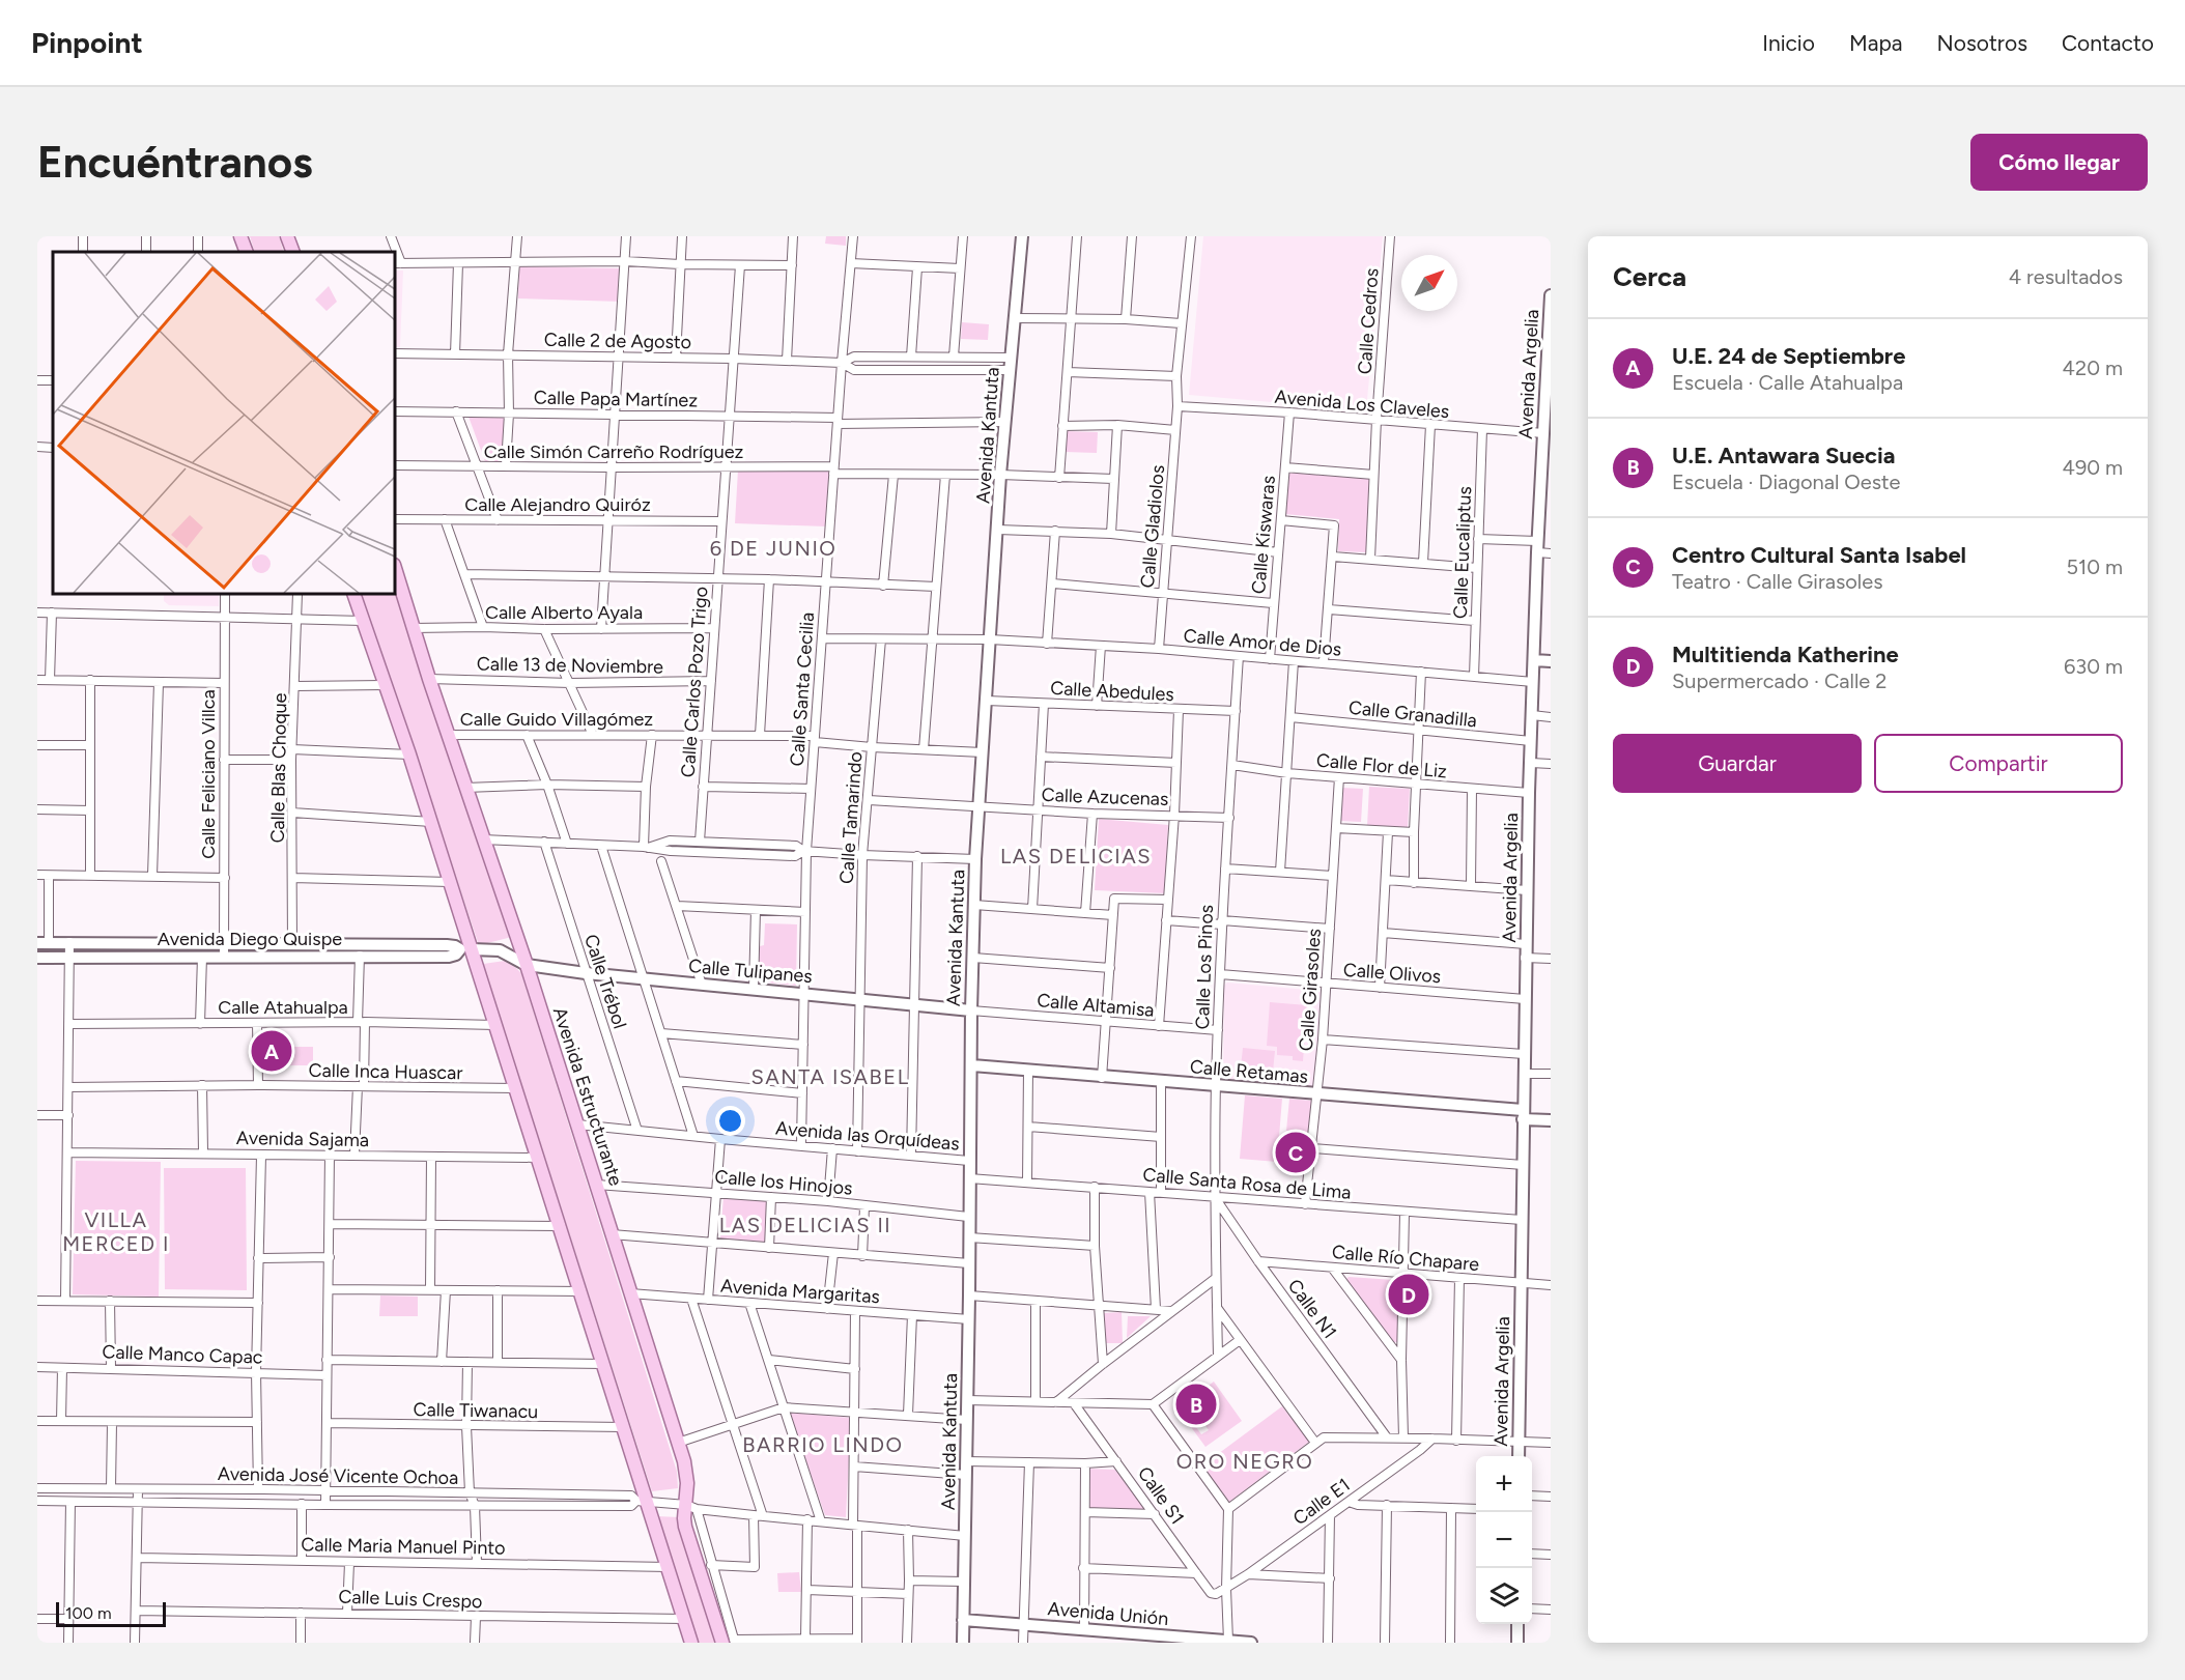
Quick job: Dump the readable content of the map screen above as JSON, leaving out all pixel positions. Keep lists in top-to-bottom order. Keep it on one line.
{"streets":{"main road":["Avenida Estructurante"],"street":["Calle Cedros","Calle 2 de Agosto","Avenida Argelia","Calle Papa Martínez","Avenida Los Claveles","Avenida Kantuta","Calle Simón Carreño Rodríguez","Calle Alejandro Quiróz","Calle Gladiolos","Calle Kiswaras","Calle Eucaliptus","Calle Alberto Ayala","Calle Amor de Dios","Calle 13 de Noviembre","Calle Carlos Pozo Trigo","Calle Santa Cecilia","Calle Abedules","Calle Granadilla","Calle Guido Villagómez","Calle Flor de Liz","Calle Blas Choque","Calle Feliciano Villca","Calle Azucenas","Calle Tamarindo","Avenida Diego Quispe","Calle Los Pinos","Calle Tulipanes","Calle Olivos","Calle Trébol","Calle Girasoles","Calle Altamisa","Calle Atahualpa","Calle Inca Huascar","Calle Retamas","Avenida las Orquídeas","Avenida Sajama","Calle los Hinojos","Calle Santa Rosa de Lima","Calle Río Chapare","Avenida Margaritas","Calle N1","Calle Manco Capac","Calle Tiwanacu","Avenida José Vicente Ochoa","Calle S1","Calle E1","Calle Maria Manuel Pinto","Calle Luis Crespo","Avenida Unión"]},"crossings":[["Calle Cedros","Avenida Los Claveles"],["Calle 2 de Agosto","Avenida Kantuta"],["Calle 2 de Agosto","Calle Carlos Pozo Trigo"],["Calle 2 de Agosto","Calle Santa Cecilia"],["Avenida Argelia","Avenida Los Claveles"],["Avenida Argelia","Calle Amor de Dios"],["Avenida Argelia","Calle Granadilla"],["Avenida Argelia","Calle Flor de Liz"],["Avenida Argelia","Calle Olivos"],["Avenida Argelia","Calle Retamas"],["Avenida Argelia","Calle Santa Rosa de Lima"],["Avenida Argelia","Calle Río Chapare"],["Calle Papa Martínez","Avenida Kantuta"],["Calle Papa Martínez","Calle Carlos Pozo Trigo"],["Calle Papa Martínez","Calle Santa Cecilia"],["Avenida Los Claveles","Calle Gladiolos"],["Avenida Los Claveles","Calle Kiswaras"],["Avenida Los Claveles","Calle Eucaliptus"],["Avenida Kantuta","Calle Simón Carreño Rodríguez"],["Avenida Kantuta","Calle Amor de Dios"],["Avenida Kantuta","Calle Abedules"],["Avenida Kantuta","Calle Guido Villagómez"],["Avenida Kantuta","Calle Azucenas"],["Avenida Kantuta","Calle Tulipanes"],["Avenida Kantuta","Calle Altamisa"],["Avenida Kantuta","Calle Retamas"],["Avenida Kantuta","Avenida las Orquídeas"],["Avenida Kantuta","Calle los Hinojos"],["Avenida Kantuta","Calle Santa Rosa de Lima"],["Avenida Kantuta","Avenida Margaritas"],["Avenida Kantuta","Avenida Unión"],["Calle Simón Carreño Rodríguez","Calle Carlos Pozo Trigo"],["Calle Simón Carreño Rodríguez","Calle Santa Cecilia"],["Calle Alejandro Quiróz","Calle Carlos Pozo Trigo"],["Calle Gladiolos","Calle Amor de Dios"],["Calle Kiswaras","Calle Amor de Dios"],["Calle Eucaliptus","Calle Amor de Dios"],["Calle Alberto Ayala","Calle Carlos Pozo Trigo"],["Calle Alberto Ayala","Avenida Estructurante"],["Calle Amor de Dios","Calle Santa Cecilia"],["Calle Amor de Dios","Calle Tamarindo"],["Calle Amor de Dios","Calle Los Pinos"],["Calle 13 de Noviembre","Calle Carlos Pozo Trigo"],["Calle 13 de Noviembre","Avenida Estructurante"],["Calle Carlos Pozo Trigo","Calle Guido Villagómez"],["Calle Santa Cecilia","Calle Guido Villagómez"],["Calle Santa Cecilia","Calle Tulipanes"],["Calle Santa Cecilia","Avenida las Orquídeas"],["Calle Abedules","Calle Los Pinos"],["Calle Guido Villagómez","Calle Tamarindo"],["Calle Guido Villagómez","Avenida Estructurante"],["Calle Flor de Liz","Calle Los Pinos"],["Calle Flor de Liz","Calle Girasoles"],["Calle Blas Choque","Avenida Diego Quispe"],["Calle Feliciano Villca","Avenida Diego Quispe"],["Calle Azucenas","Calle Tamarindo"],["Calle Azucenas","Calle Los Pinos"],["Calle Tamarindo","Calle Tulipanes"],["Calle Tamarindo","Avenida las Orquídeas"],["Avenida Diego Quispe","Calle Tulipanes"],["Avenida Diego Quispe","Avenida Estructurante"],["Calle Los Pinos","Calle Olivos"],["Calle Los Pinos","Calle Altamisa"],["Calle Los Pinos","Calle Retamas"],["Calle Los Pinos","Calle Santa Rosa de Lima"],["Calle Los Pinos","Calle N1"],["Calle Tulipanes","Calle Trébol"],["Calle Tulipanes","Calle Altamisa"],["Calle Tulipanes","Avenida Estructurante"],["Calle Olivos","Calle Girasoles"],["Calle Trébol","Avenida las Orquídeas"],["Calle Girasoles","Calle Retamas"],["Calle Girasoles","Calle Santa Rosa de Lima"],["Avenida Estructurante","Avenida las Orquídeas"],["Avenida Estructurante","Calle los Hinojos"],["Avenida Estructurante","Avenida Margaritas"],["Calle Santa Rosa de Lima","Calle N1"],["Calle Río Chapare","Calle N1"],["Calle S1","Calle E1"]],"districts":["6 DE JUNIO","LAS DELICIAS","SANTA ISABEL","VILLA MERCED I","LAS DELICIAS II","BARRIO LINDO","ORO NEGRO"],"scale_bar":"100 m","north":"top right","page":{"header":"Pinpoint","nav":["Inicio","Mapa","Nosotros","Contacto"],"buttons":["Cómo llegar",["Guardar","Compartir"]],"title":"Encuéntranos","heading":["Cerca","4 resultados"],"list":[{"mark":"A","name":"U.E. 24 de Septiembre","note":"Escuela · Calle Atahualpa","value":"420 m"},{"mark":"B","name":"U.E. Antawara Suecia","note":"Escuela · Diagonal Oeste","value":"490 m"},{"mark":"C","name":"Centro Cultural Santa Isabel","note":"Teatro · Calle Girasoles","value":"510 m"},{"mark":"D","name":"Multitienda Katherine","note":"Supermercado · Calle 2","value":"630 m"}],"pins":["A","C","D","B"],"map_buttons":["+","−"],"scale":"100 m"}}
